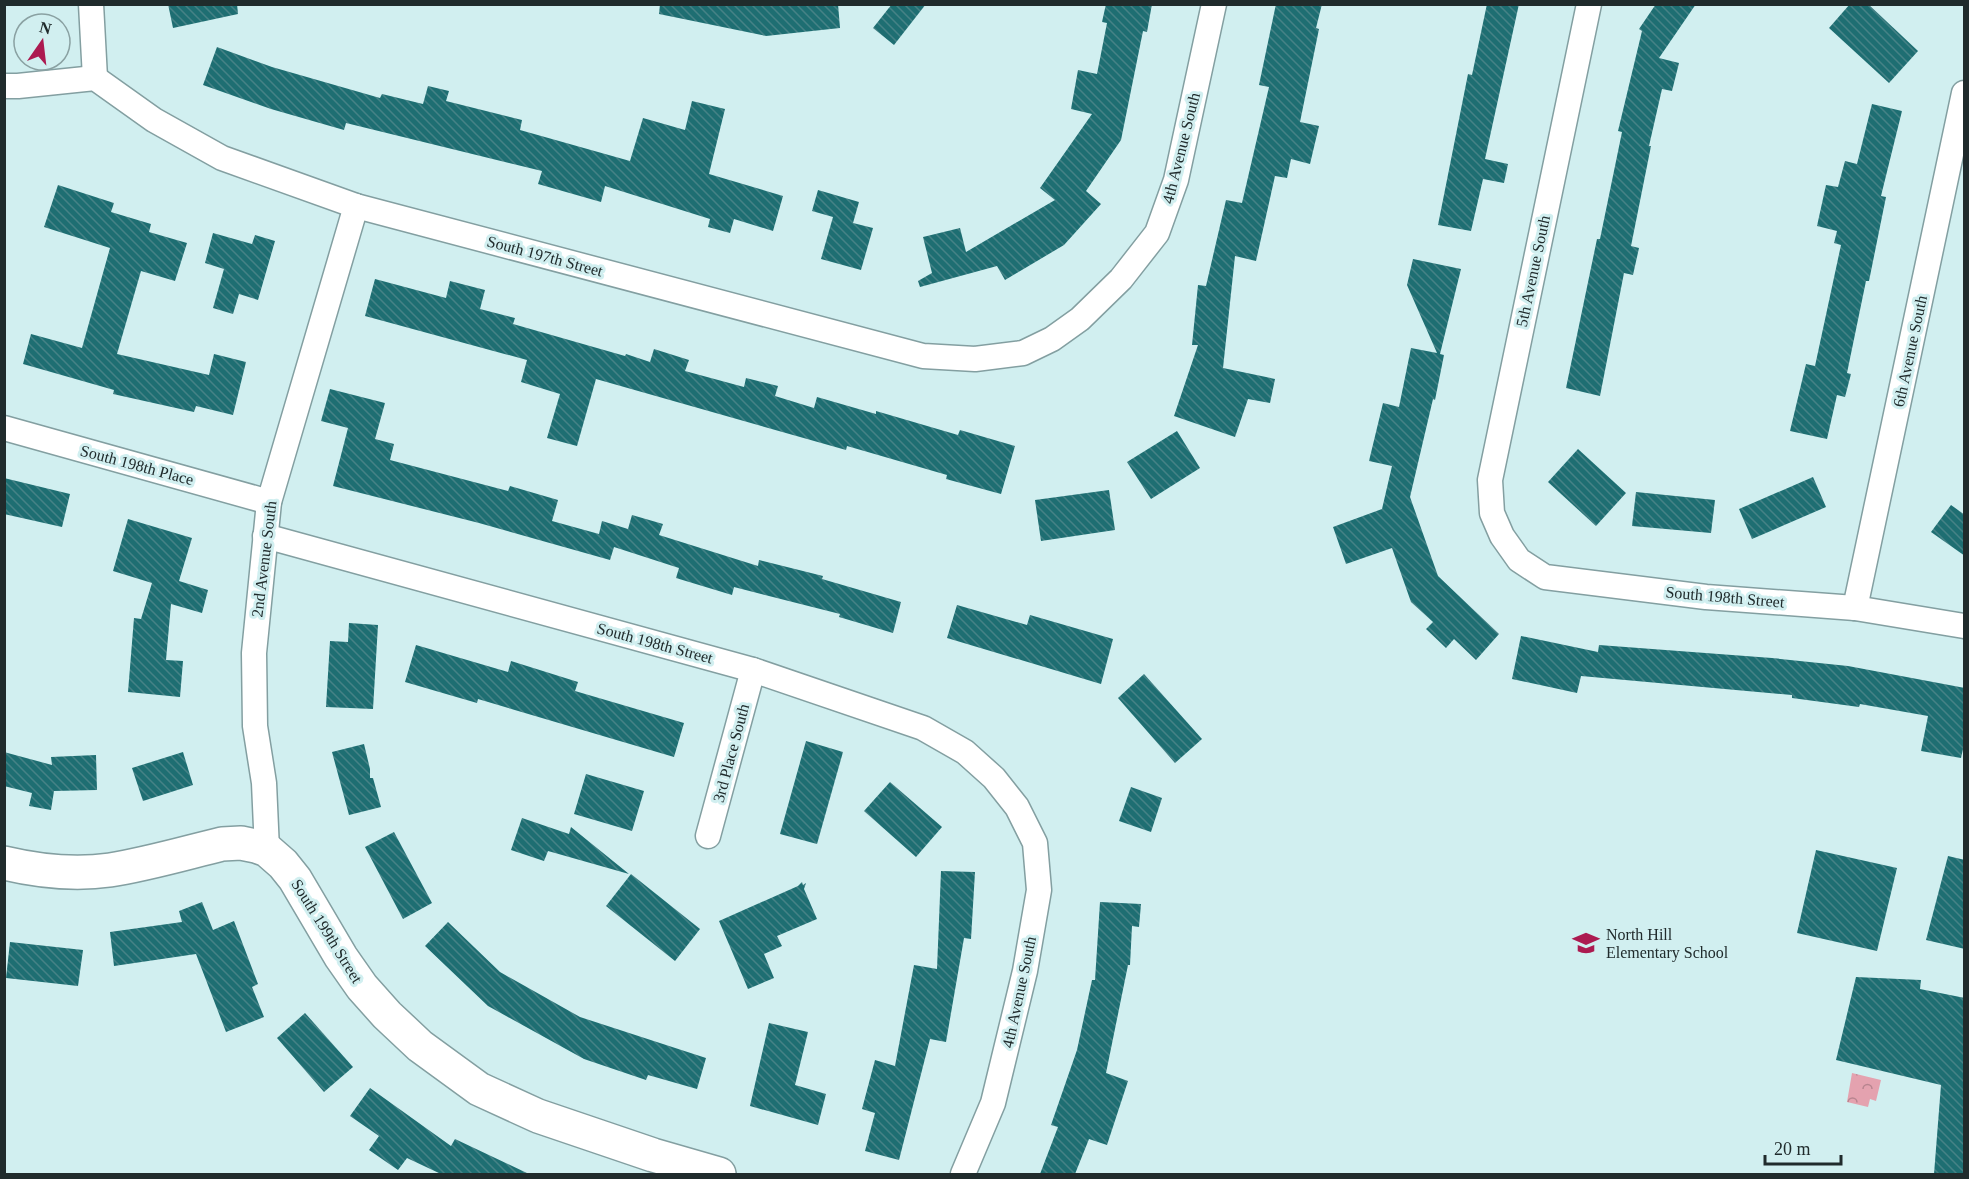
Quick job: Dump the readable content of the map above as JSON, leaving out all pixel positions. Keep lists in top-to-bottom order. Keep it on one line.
{"streets":{"street":["4th Avenue South","South 197th Street","5th Avenue South","6th Avenue South","South 198th Place","2nd Avenue South","South 198th Street","3rd Place South","South 199th Street"]},"crossings":[["4th Avenue South","South 197th Street"],["4th Avenue South","South 198th Street"],["South 197th Street","2nd Avenue South"],["5th Avenue South","South 198th Street"],["6th Avenue South","South 198th Street"],["South 198th Place","2nd Avenue South"],["2nd Avenue South","South 198th Street"],["2nd Avenue South","South 199th Street"],["South 198th Street","3rd Place South"]],"places":{"school or university":["North Hill Elementary School"]},"scale_bar":"20 m","north":"top"}
